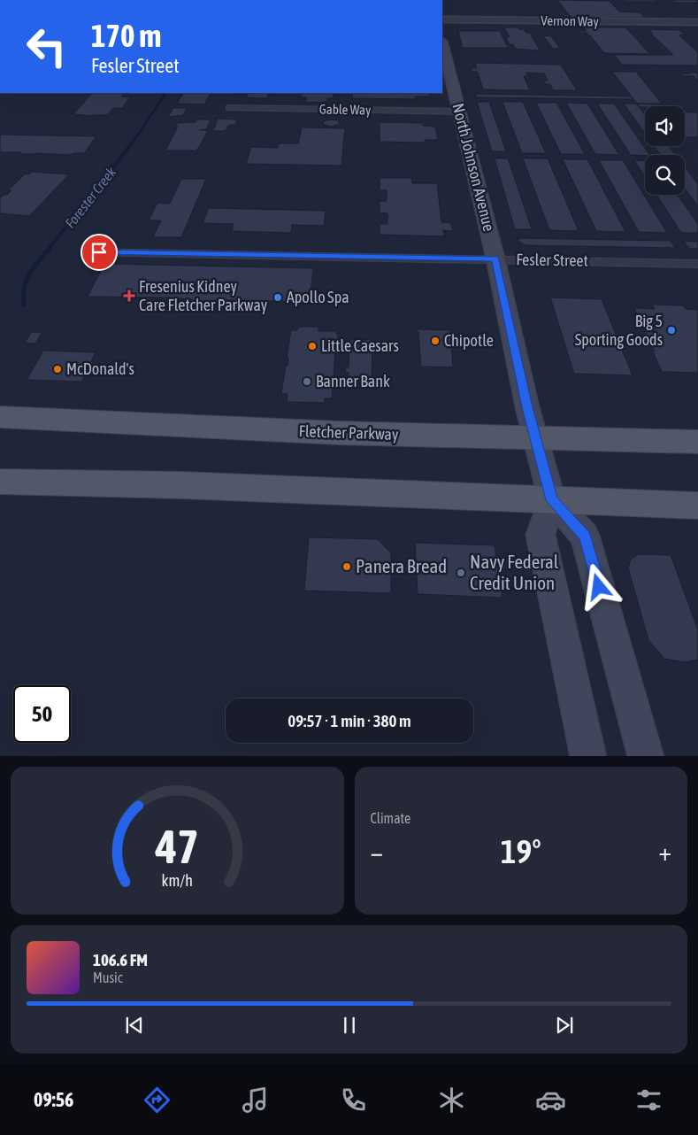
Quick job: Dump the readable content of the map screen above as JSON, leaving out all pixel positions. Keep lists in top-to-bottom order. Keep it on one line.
{"streets":{"main road":["North Johnson Avenue","Fletcher Parkway"],"street":["Vernon Way","Gable Way","Fesler Street"]},"crossings":[["Gable Way","North Johnson Avenue"],["North Johnson Avenue","Fesler Street"],["North Johnson Avenue","Fletcher Parkway"]],"water":["Forester Creek"],"places":{"health":["Fresenius Kidney Care Fletcher Parkway"],"other":["Apollo Spa","Big 5 Sporting Goods","Chipotle","Little Caesars","McDonald's","Banner Bank","Panera Bread","Navy Federal Credit Union"]},"page":{"turn":["170 m","Fesler Street"],"limit":"50","trip":"09:57 · 1 min · 380 m","tile":"Climate","heat":["−","19°","+"],"song":["106.6 FM","Music"],"tabs":"09:56","gauge":["47","km/h"]}}
